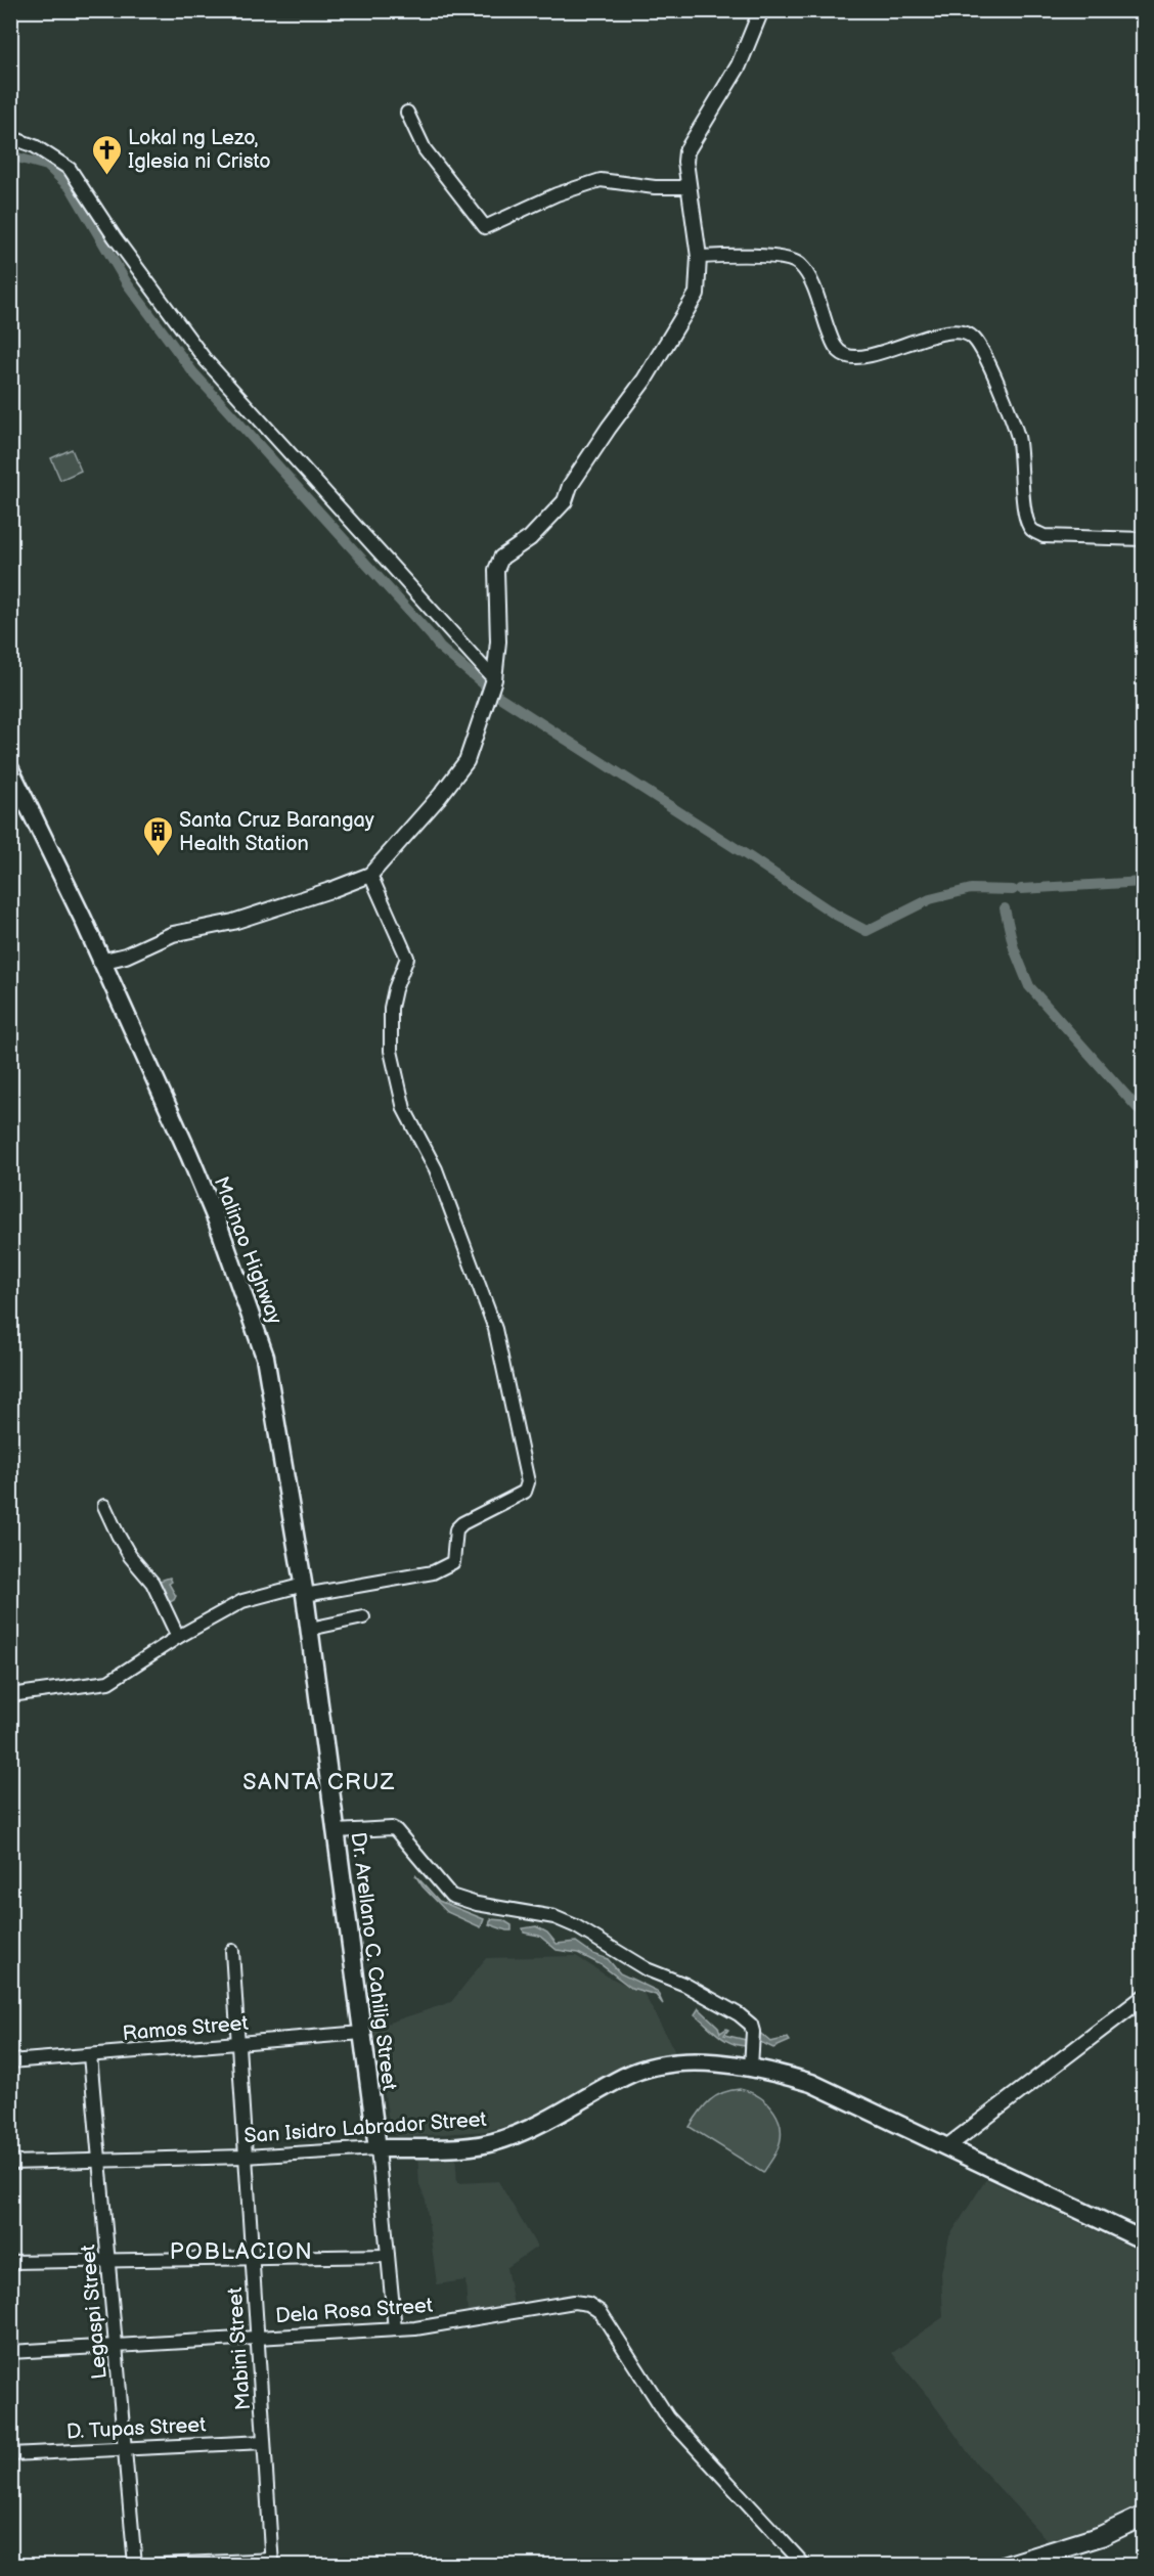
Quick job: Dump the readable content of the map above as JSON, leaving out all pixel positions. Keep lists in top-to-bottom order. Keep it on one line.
{"streets":{"main road":["Malinao Highway","Dr. Arellano C. Cahilig Street","San Isidro Labrador Street"],"street":["Ramos Street","Dela Rosa Street","Legaspi Street","Mabini Street","D. Tupas Street"]},"crossings":[["Malinao Highway","Dr. Arellano C. Cahilig Street"],["Dr. Arellano C. Cahilig Street","Ramos Street"],["Dr. Arellano C. Cahilig Street","San Isidro Labrador Street"],["Dr. Arellano C. Cahilig Street","Dela Rosa Street"],["Ramos Street","Legaspi Street"],["Ramos Street","Mabini Street"],["San Isidro Labrador Street","Legaspi Street"],["San Isidro Labrador Street","Mabini Street"],["Dela Rosa Street","Legaspi Street"],["Dela Rosa Street","Mabini Street"],["Legaspi Street","D. Tupas Street"],["Mabini Street","D. Tupas Street"]],"districts":["SANTA CRUZ","POBLACION"],"places":{"church":["Lokal ng Lezo, Iglesia ni Cristo"],"building":["Santa Cruz Barangay Health Station"]}}
